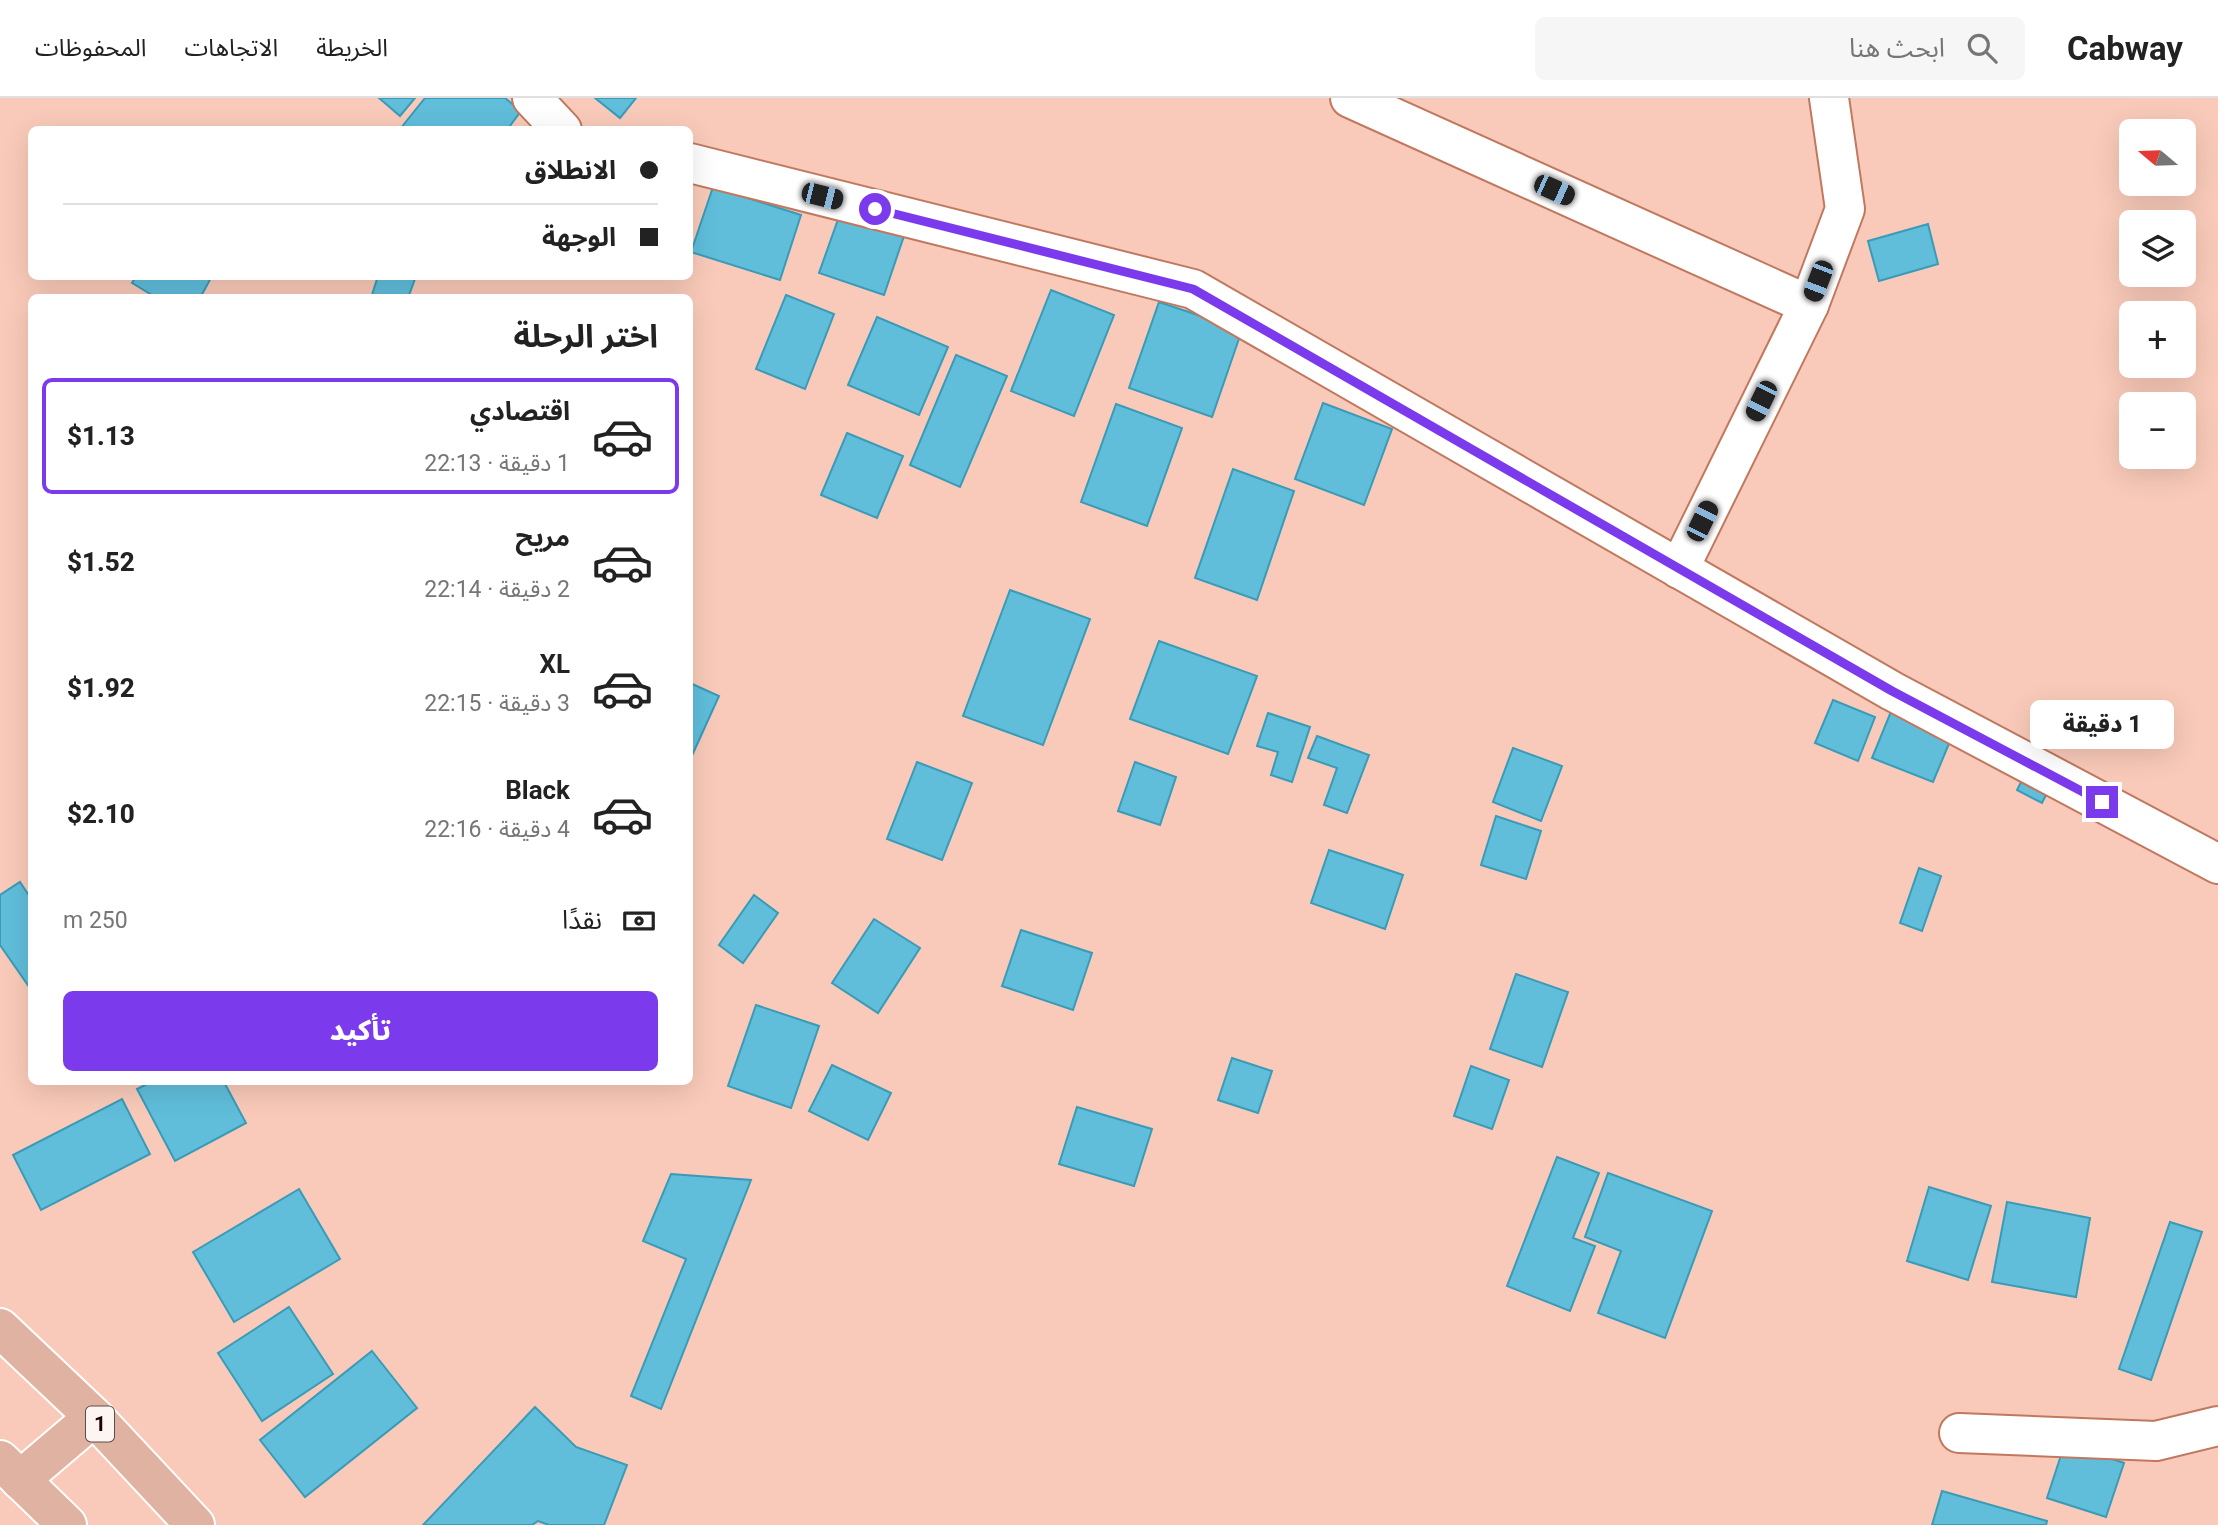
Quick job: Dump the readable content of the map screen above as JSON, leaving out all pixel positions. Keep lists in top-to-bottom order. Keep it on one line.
{"streets":{"main road":["1"]},"north":"left","page":{"header":"Cabway","search":"ابحث هنا","nav":["الخريطة","الاتجاهات","المحفوظات"],"map_buttons":["+","−"],"banner":["الانطلاق","الوجهة"],"heading":"اختر الرحلة","list":[{"name":"اقتصادي","note":"1 دقيقة · 22:13","value":"$1.13"},{"name":"مريح","note":"2 دقيقة · 22:14","value":"$1.52"},{"name":"XL","note":"3 دقيقة · 22:15","value":"$1.92"},{"name":"Black","note":"4 دقيقة · 22:16","value":"$2.10"}],"bubble":"1 دقيقة","pay":["نقدًا","250 m"],"buttons":"تأكيد"}}
